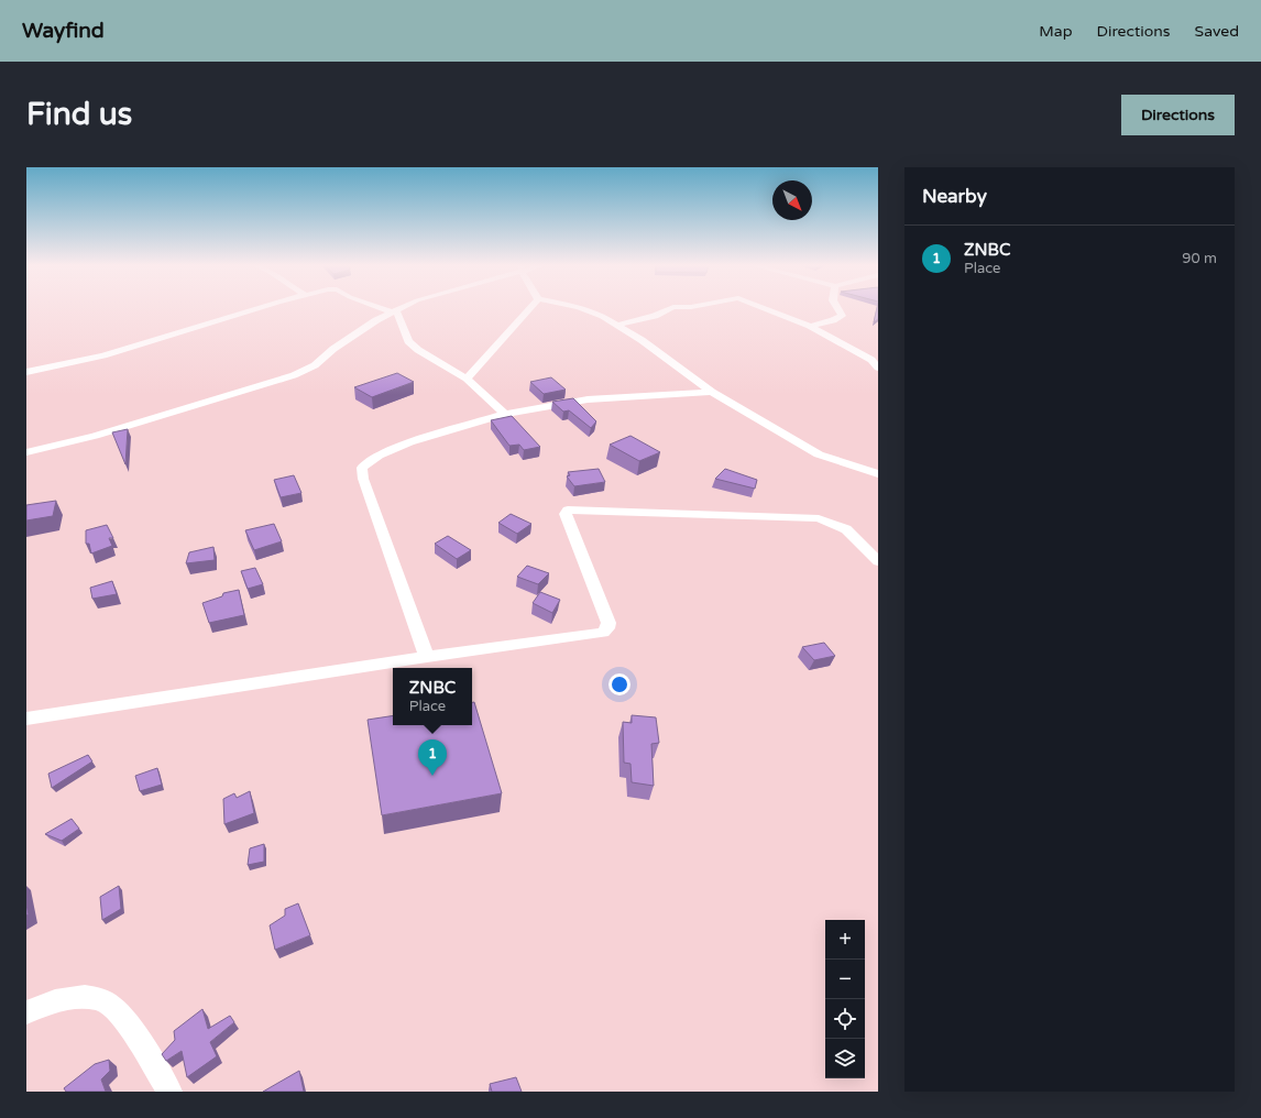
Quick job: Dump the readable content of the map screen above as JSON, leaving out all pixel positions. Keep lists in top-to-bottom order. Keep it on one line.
{"north":"bottom right","page":{"header":"Wayfind","nav":["Map","Directions","Saved"],"buttons":"Directions","title":"Find us","heading":"Nearby","list":[{"mark":"1","name":"ZNBC","note":"Place","value":"90 m"}],"popup":["ZNBC","Place"],"pins":"1","map_buttons":["+","−"]}}
